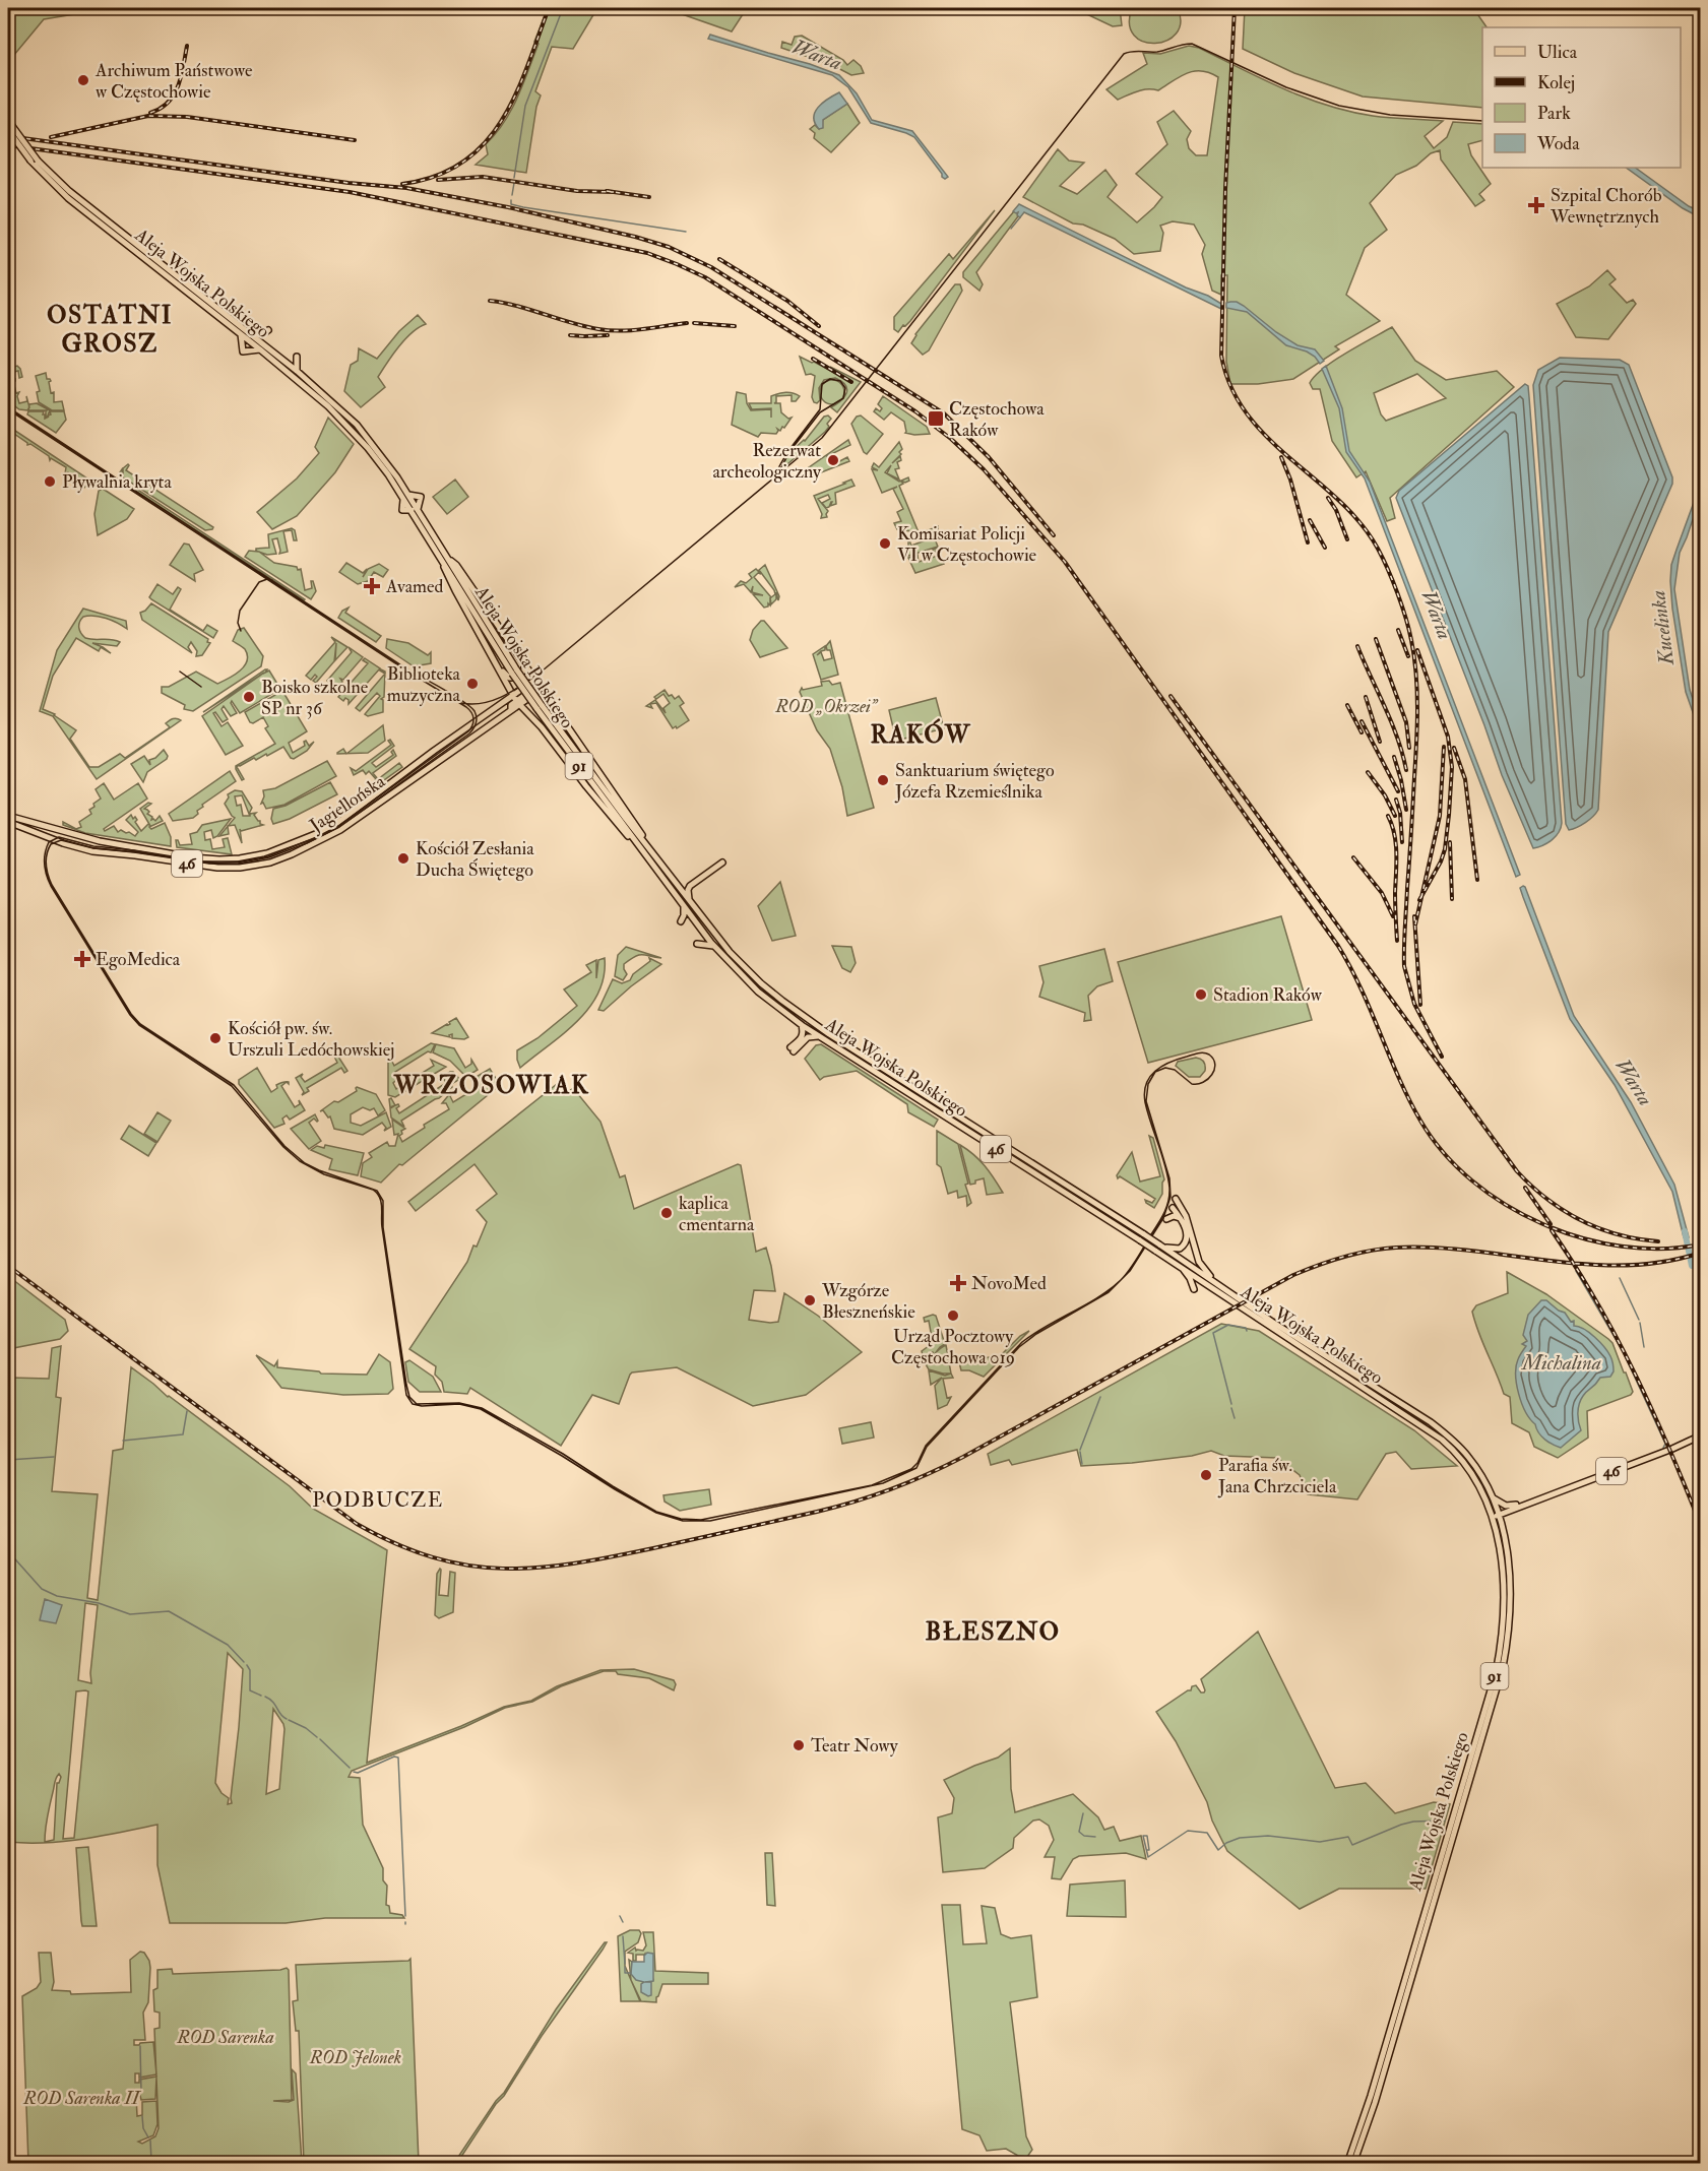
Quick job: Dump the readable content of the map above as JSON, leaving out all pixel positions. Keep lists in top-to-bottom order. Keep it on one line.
{"streets":{"main road":["Aleja Wojska Polskiego","91","Jagiellońska","46"]},"crossings":[["Aleja Wojska Polskiego","Jagiellońska"],["Aleja Wojska Polskiego","46"],["Jagiellońska","46"]],"districts":["OSTATNI GROSZ","RAKÓW","WRZOSOWIAK","PODBUCZE","BŁESZNO"],"water":["Warta","Kucelinka","Michalina"],"parks":["ROD „Okrzei”","ROD Sarenka","ROD Jelonek","ROD Sarenka II"],"places":{"other":["Archiwum Państwowe w Częstochowie","Rezerwat archeologiczny","Pływalnia kryta","Komisariat Policji VI w Częstochowie","Biblioteka muzyczna","Boisko szkolne SP nr 36","Sanktuarium świętego Józefa Rzemieślnika","Kościół Zesłania Ducha Świętego","Stadion Raków","Kościół pw. św. Urszuli Ledóchowskiej","kaplica cmentarna","Wzgórze Błeszneńskie","Urząd Pocztowy Częstochowa 019","Parafia św. Jana Chrzciciela","Teatr Nowy"],"health":["Szpital Chorób Wewnętrznych","Avamed","EgoMedica","NovoMed"],"transit":["Częstochowa Raków"]},"legend":["Ulica","Kolej","Park","Woda"]}
